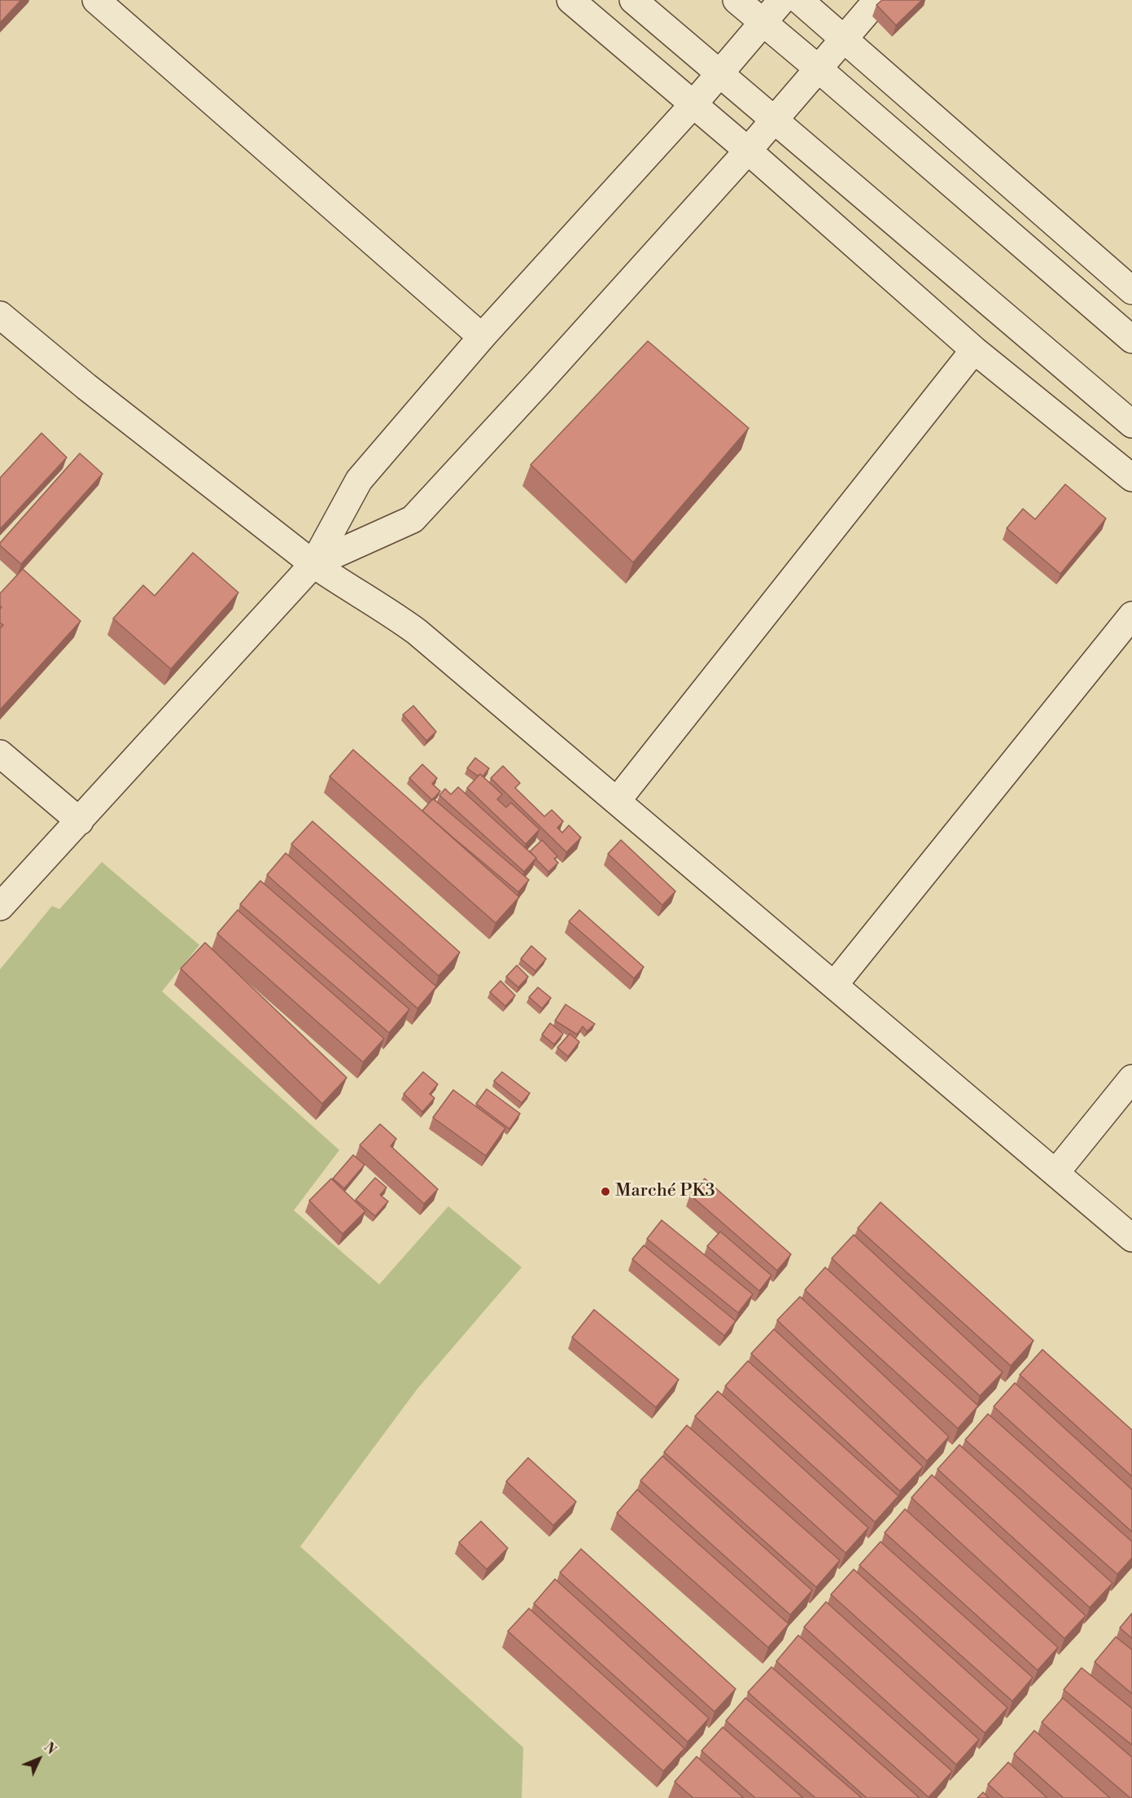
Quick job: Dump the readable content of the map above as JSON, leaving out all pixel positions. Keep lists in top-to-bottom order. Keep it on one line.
{"places":["Marché PK3"],"north":"top right"}
